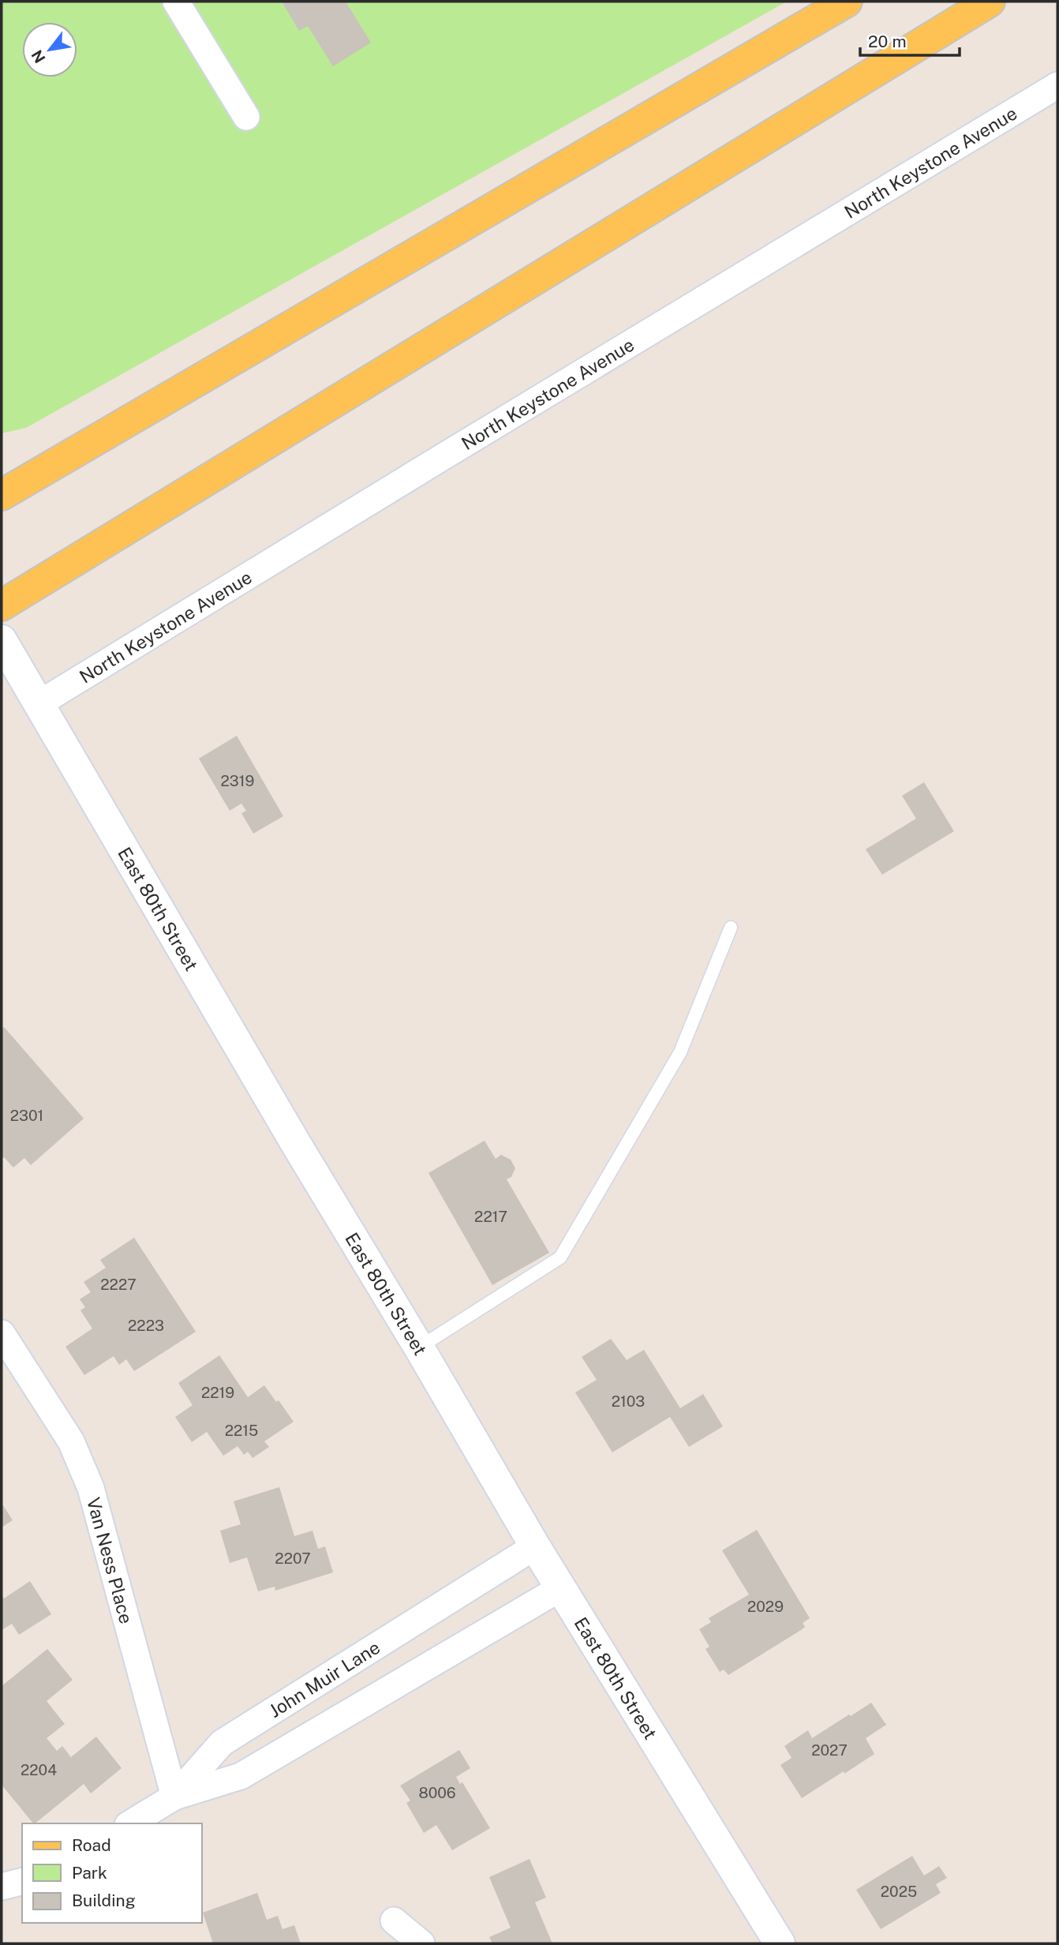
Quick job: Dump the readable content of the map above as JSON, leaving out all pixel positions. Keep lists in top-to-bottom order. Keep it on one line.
{"streets":{"street":["North Keystone Avenue","East 80th Street","Van Ness Place","John Muir Lane"]},"crossings":[["North Keystone Avenue","East 80th Street"],["East 80th Street","John Muir Lane"],["Van Ness Place","John Muir Lane"]],"house_numbers":["2319","2301","2217","2227","2223","2219","2103","2215","2207","2029","2027","2204","8006","2025"],"legend":["Road","Park","Building"],"scale_bar":"20 m","north":"bottom left"}
